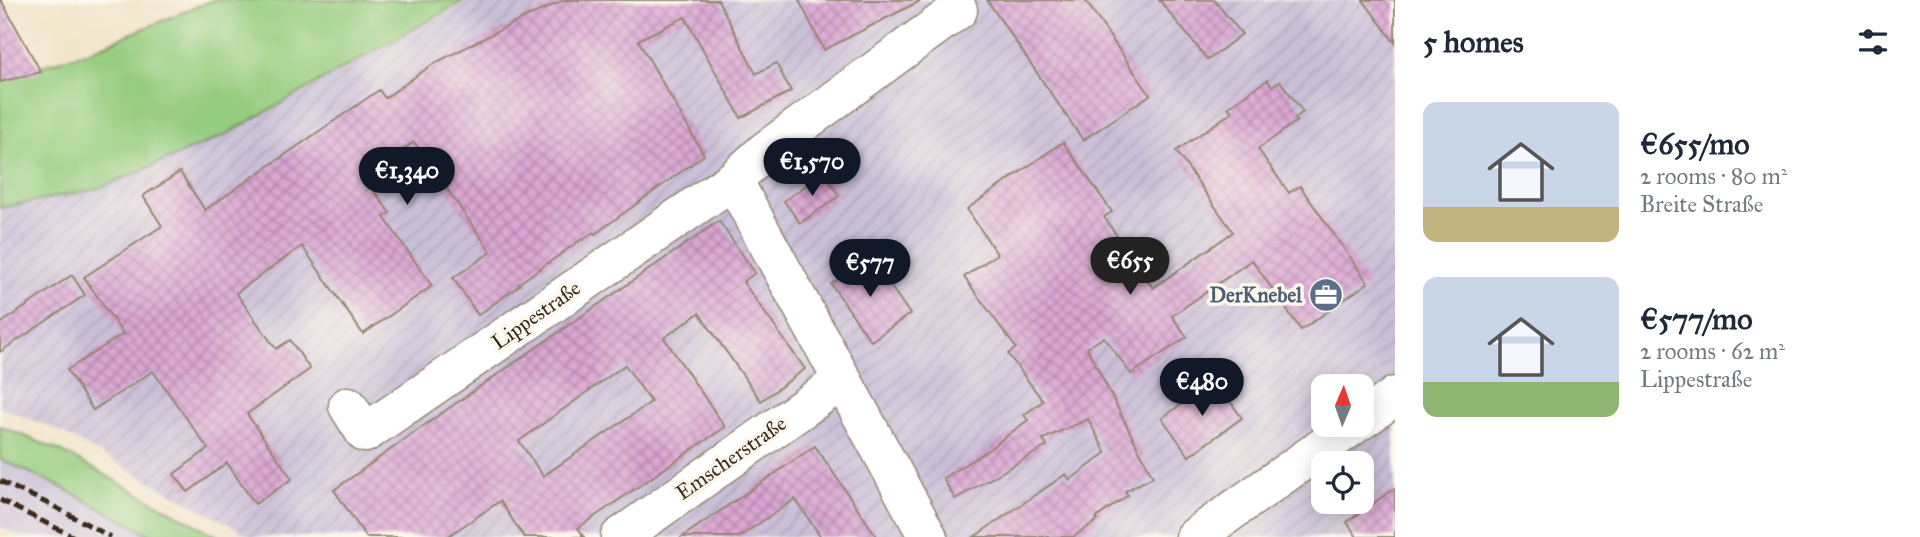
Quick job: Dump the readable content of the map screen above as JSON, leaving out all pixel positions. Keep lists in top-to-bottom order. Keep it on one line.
{"streets":{"street":["Lippestraße","Emscherstraße"]},"places":{"office":["DerKnebel"]},"north":"top","page":{"heading":"5 homes","list":[{"name":"€655/mo","note":"2 rooms · 80 m² · Breite Straße"},{"name":"€577/mo","note":"2 rooms · 62 m² · Lippestraße"}],"price":["€1,570","€1,340","€655","€577","€480"]}}
